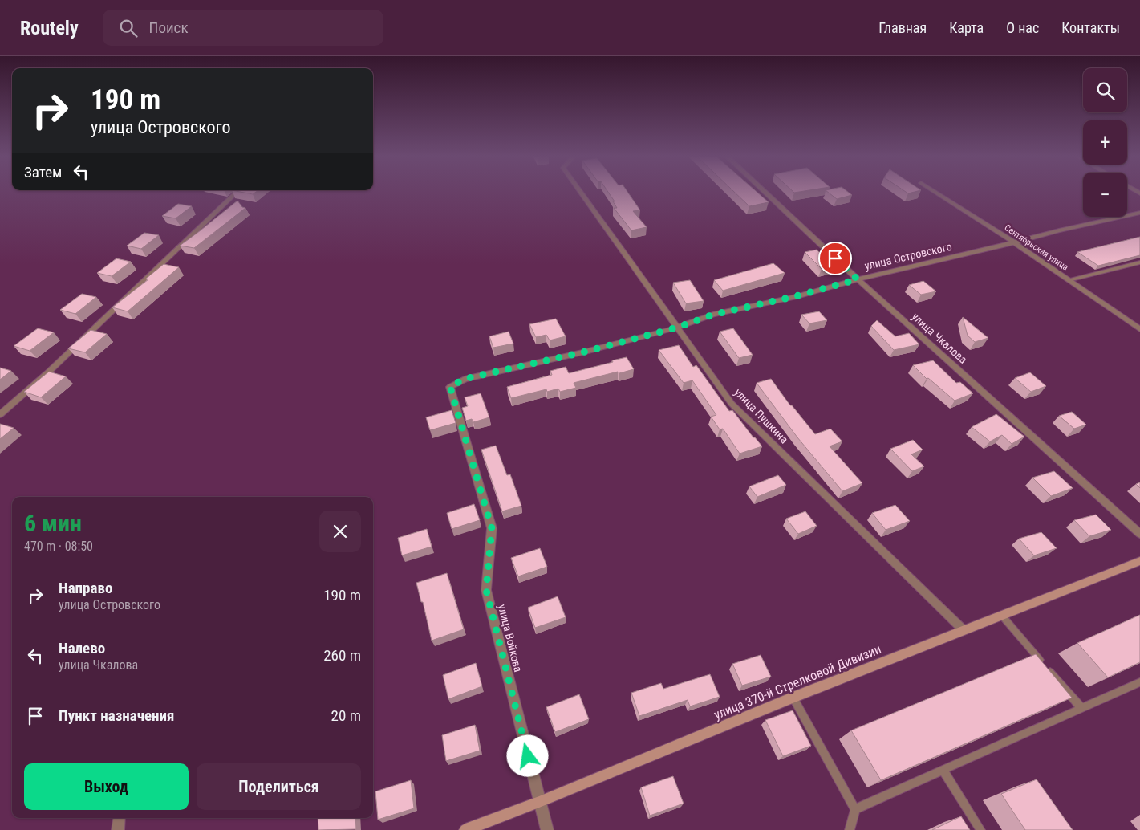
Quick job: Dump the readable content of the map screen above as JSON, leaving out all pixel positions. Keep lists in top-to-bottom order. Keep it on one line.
{"streets":{"street":["Сентябрьская улица","улица Островского","улица Чкалова","улица Пушкина","улица Войкова","улица 370-й Стрелковой Дивизии"]},"crossings":[["Сентябрьская улица","улица Островского"],["улица Островского","улица Чкалова"],["улица Островского","улица Пушкина"],["улица Островского","улица Войкова"],["улица Пушкина","улица 370-й Стрелковой Дивизии"],["улица Войкова","улица 370-й Стрелковой Дивизии"]],"page":{"header":"Routely","search":"Поиск","nav":["Главная","Карта","О нас","Контакты"],"map_buttons":["+","−"],"turn":["190 m","улица Островского"],"then":"Затем","heading":["6 мин","470 m · 08:50"],"list":[{"name":"Направо","note":"улица Островского","value":"190 m"},{"name":"Налево","note":"улица Чкалова","value":"260 m"},{"name":"Пункт назначения","value":"20 m"}],"buttons":["Выход","Поделиться"]}}
